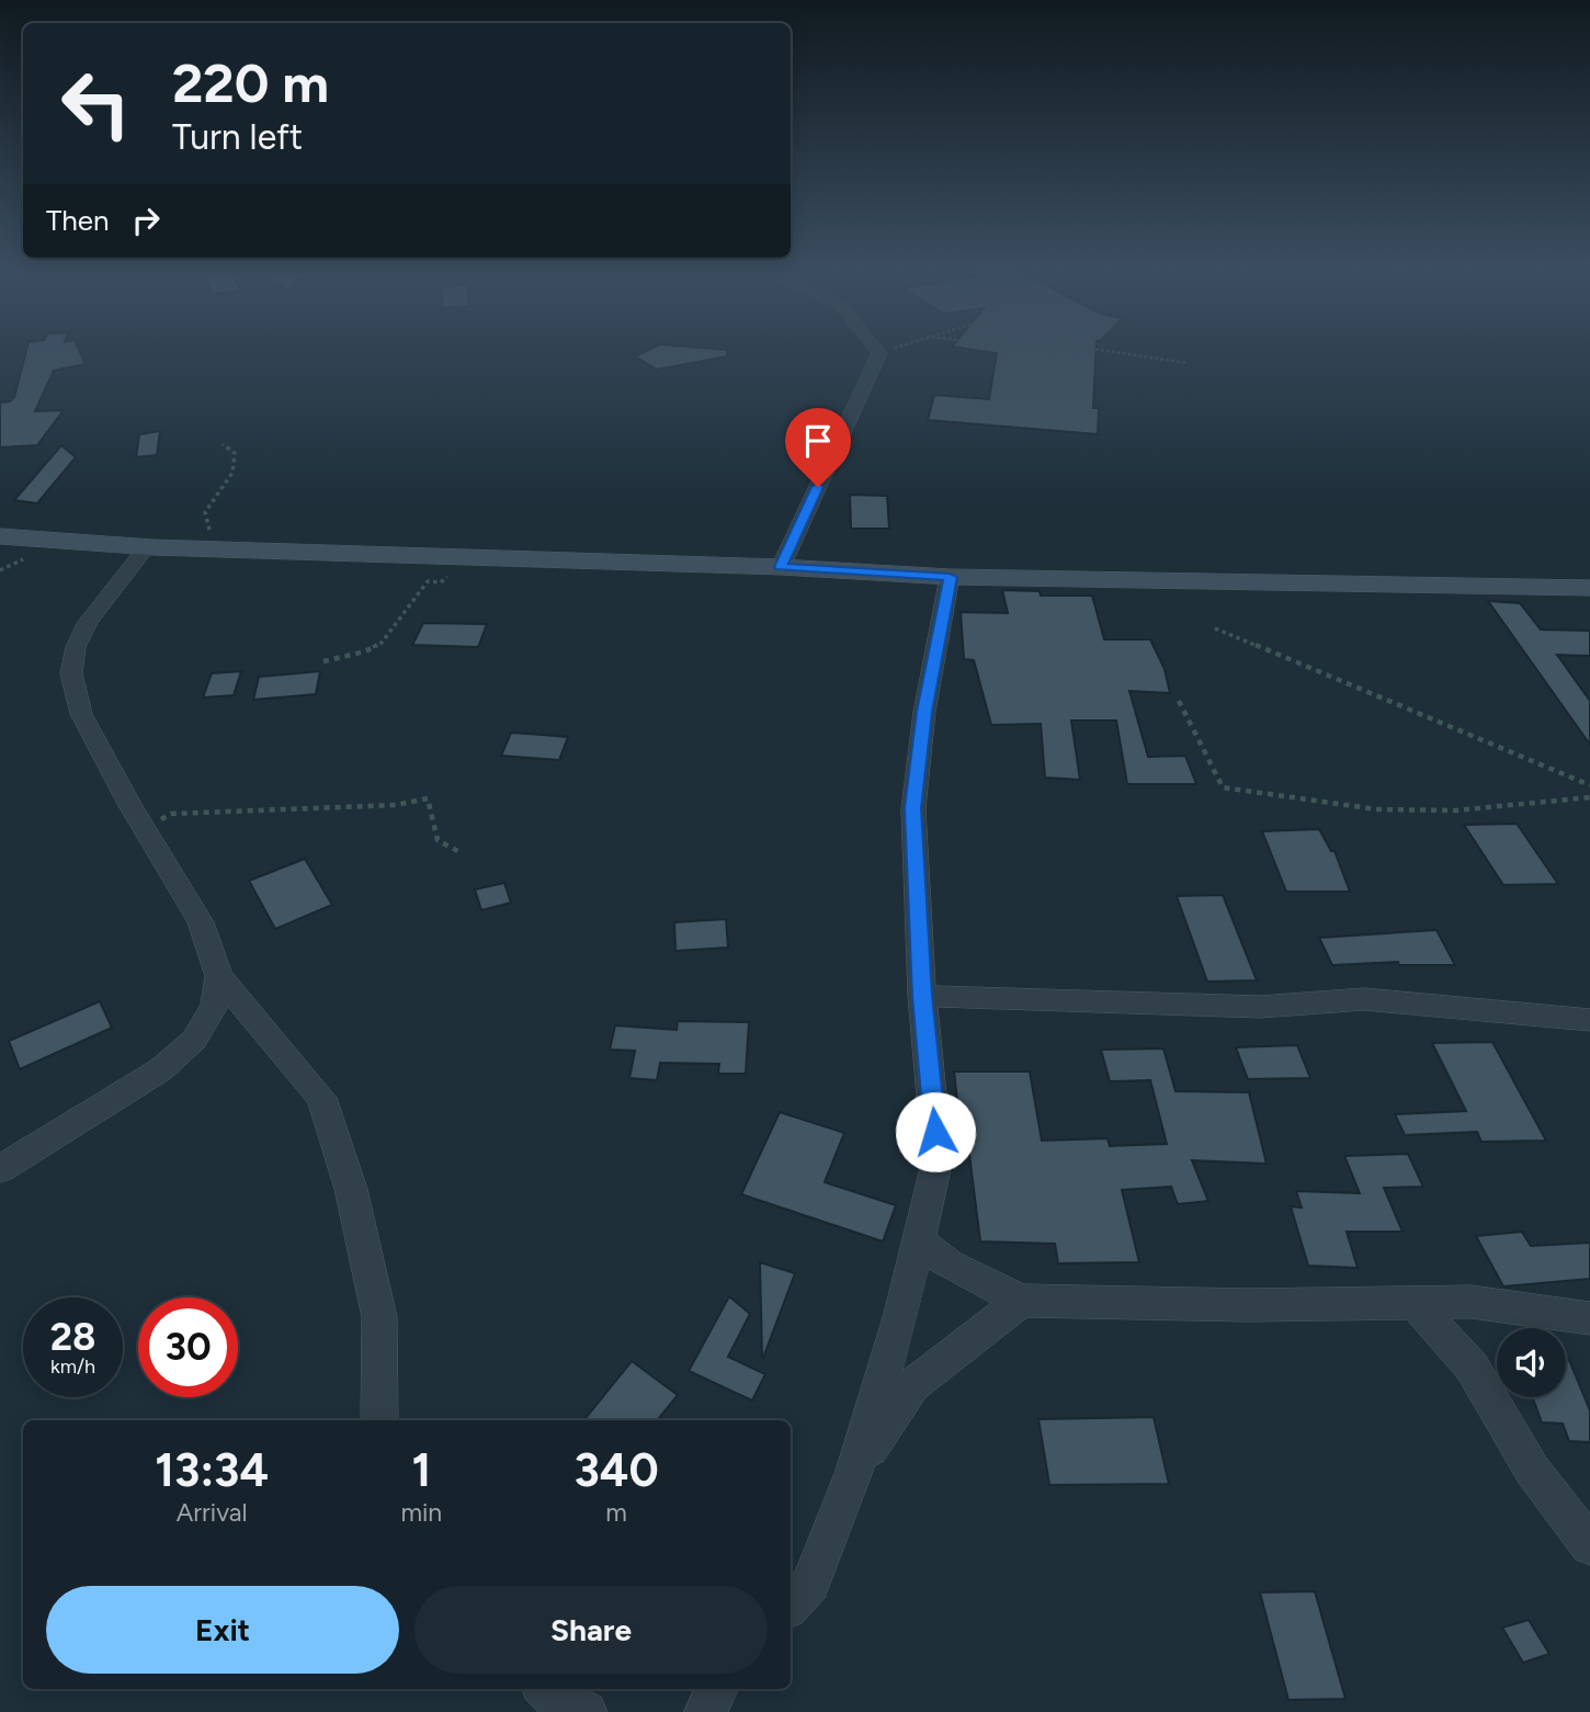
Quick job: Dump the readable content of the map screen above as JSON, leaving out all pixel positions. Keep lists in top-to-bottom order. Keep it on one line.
{"page":{"turn":["220 m","Turn left"],"then":"Then","speed":"28 km/h","limit":"30","eta":["13:34","Arrival","1","min","340","m"],"buttons":["Exit","Share"]}}
